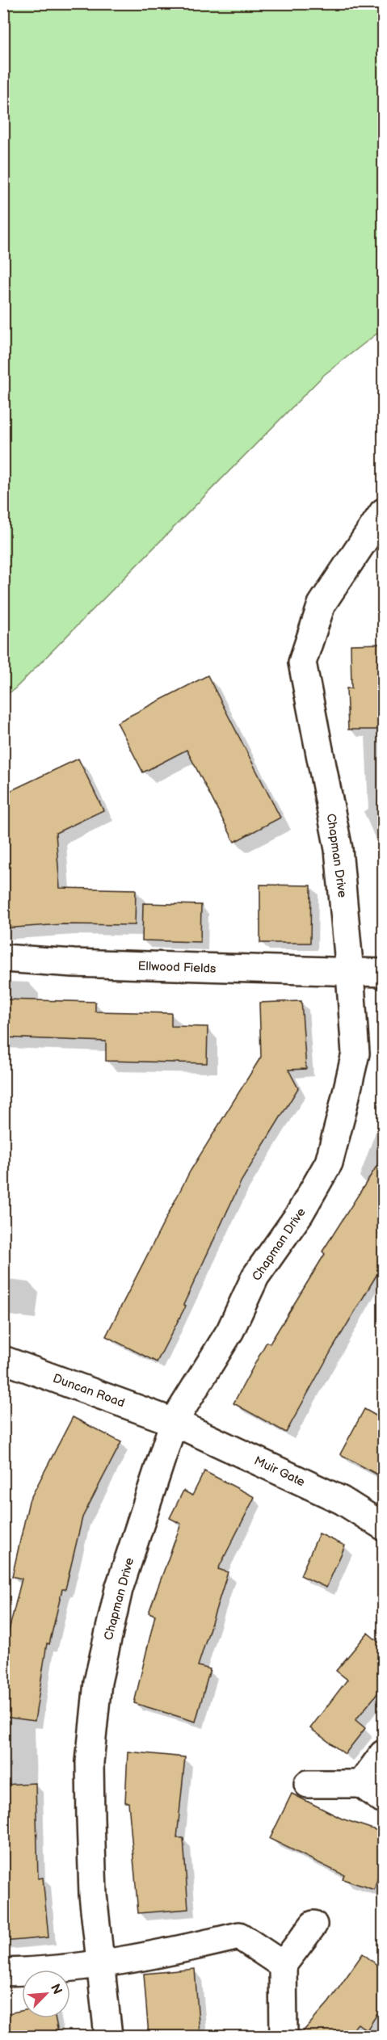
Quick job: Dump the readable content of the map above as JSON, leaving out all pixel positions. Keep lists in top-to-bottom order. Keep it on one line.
{"streets":{"street":["Chapman Drive","Ellwood Fields","Duncan Road","Muir Gate"]},"crossings":[["Chapman Drive","Ellwood Fields"],["Chapman Drive","Duncan Road"],["Chapman Drive","Muir Gate"],["Duncan Road","Muir Gate"]],"north":"top right"}
